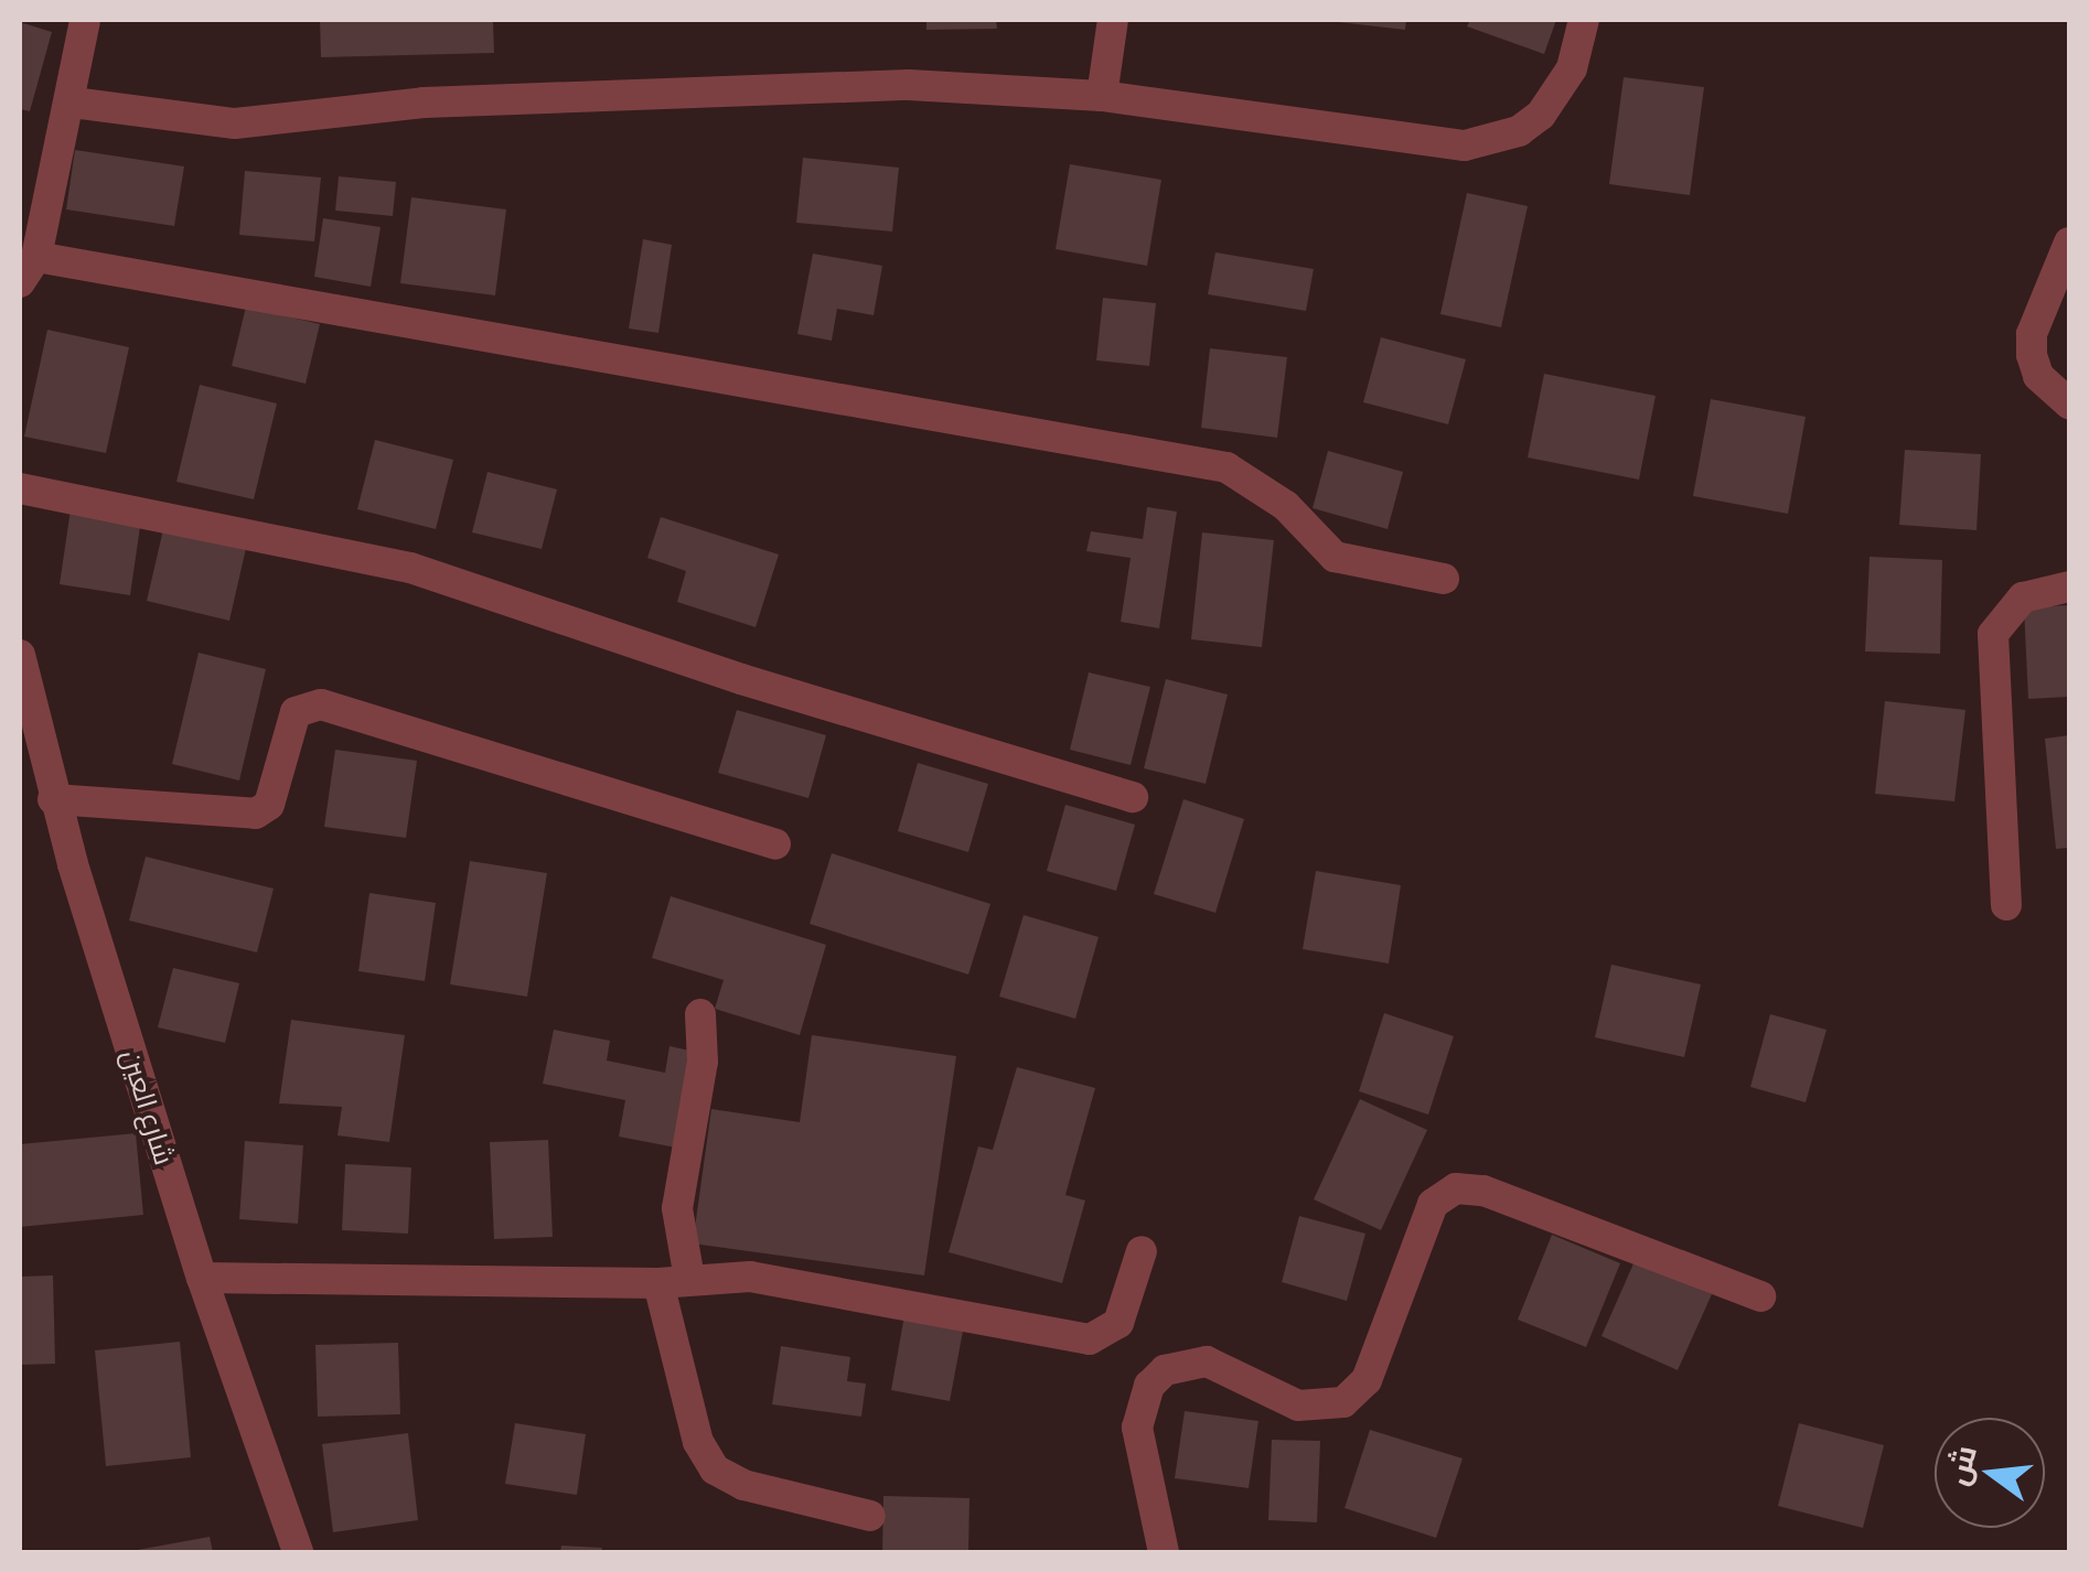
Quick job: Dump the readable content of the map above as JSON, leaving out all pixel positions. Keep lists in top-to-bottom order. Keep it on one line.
{"streets":{"street":["شارع العين"]},"north":"left"}
